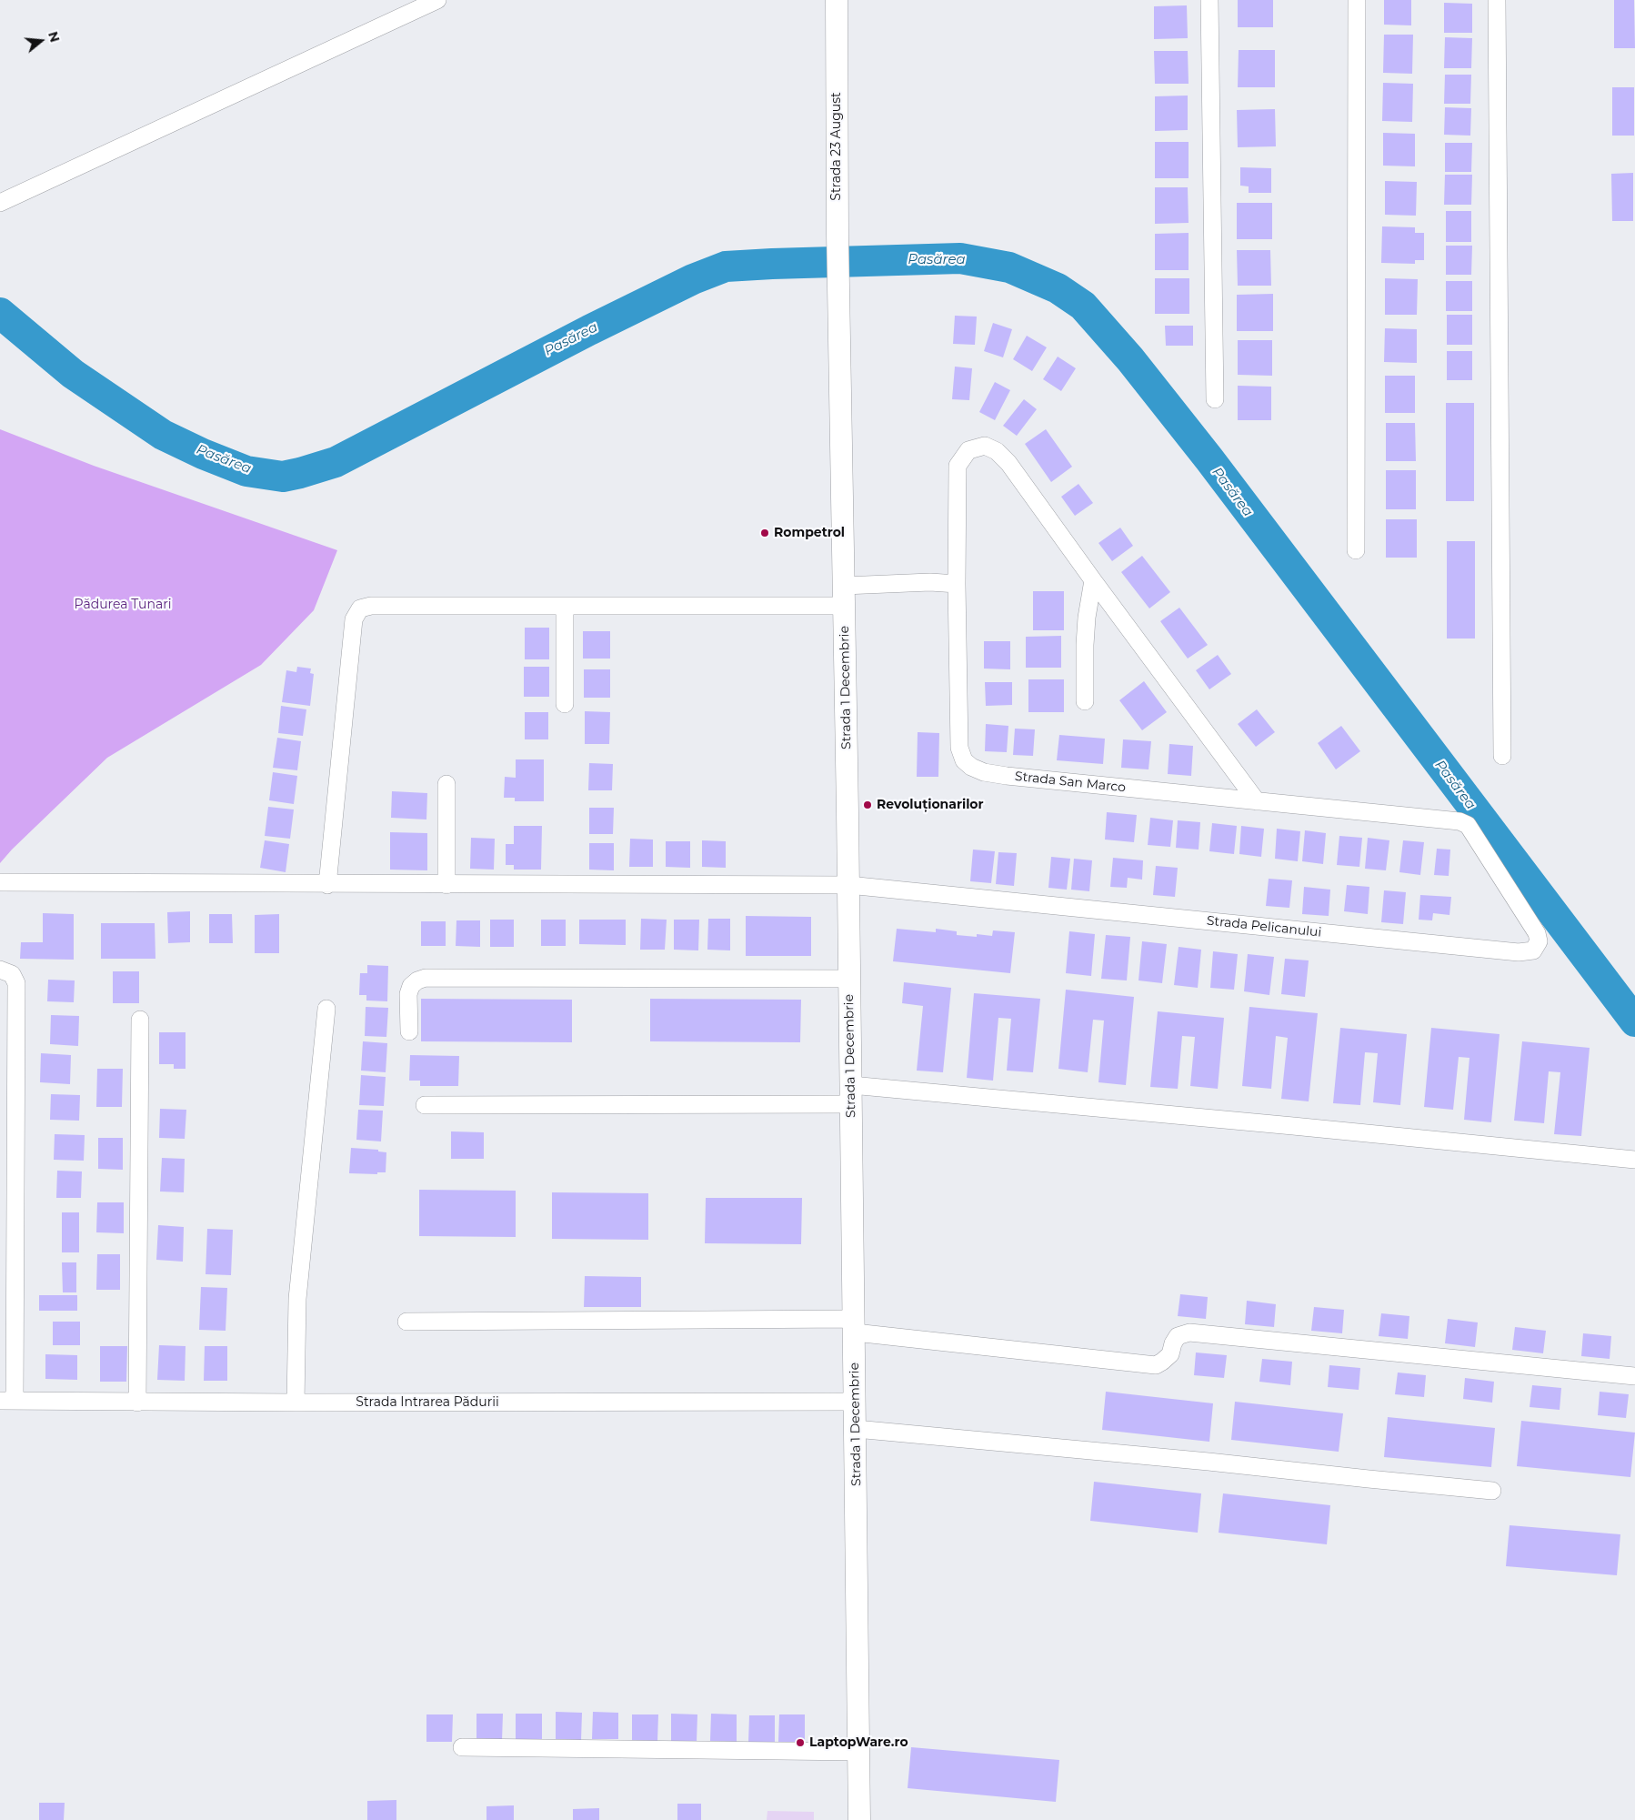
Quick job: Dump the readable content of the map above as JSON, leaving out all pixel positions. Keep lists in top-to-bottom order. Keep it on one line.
{"streets":{"main road":["Strada 23 August","Strada 1 Decembrie"],"street":["Strada San Marco","Strada Pelicanului","Strada Intrarea Pădurii"]},"crossings":[["Strada 23 August","Strada 1 Decembrie"],["Strada 1 Decembrie","Strada Pelicanului"],["Strada 1 Decembrie","Strada Intrarea Pădurii"],["Strada San Marco","Strada Pelicanului"]],"water":["Pasărea"],"parks":["Pădurea Tunari"],"places":["Rompetrol","Revoluționarilor","LaptopWare.ro"],"north":"right"}
